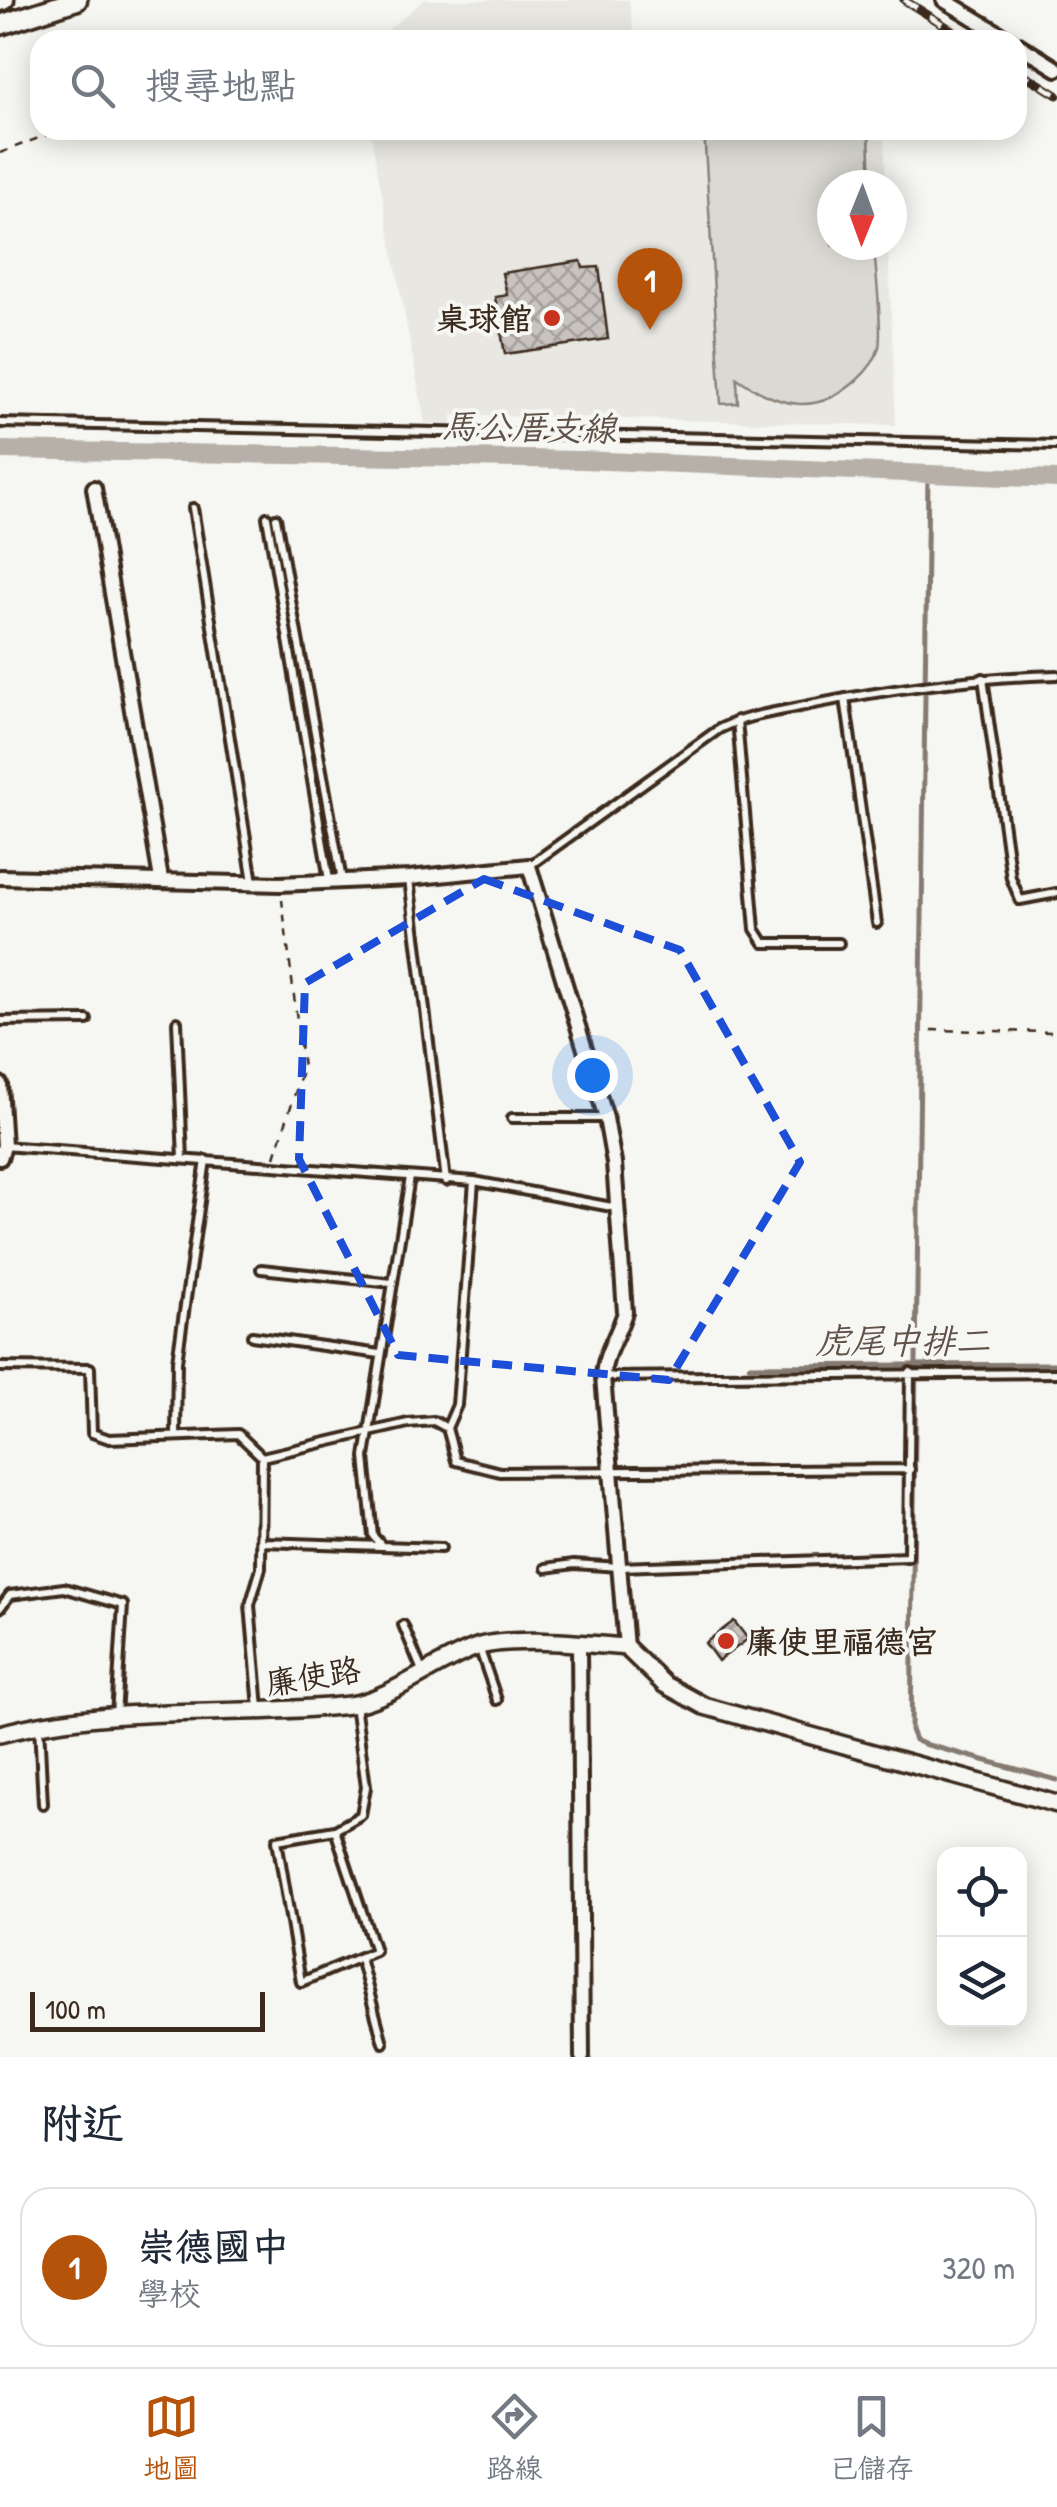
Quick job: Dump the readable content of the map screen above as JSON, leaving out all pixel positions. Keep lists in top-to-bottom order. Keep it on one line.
{"streets":{"street":["廉使路"]},"water":["馬公厝支線","虎尾中排二"],"places":["桌球館","廉使里福德宮"],"scale_bar":"100 m","north":"bottom","page":{"search":"搜尋地點","pins":"1","scale":"100 m","heading":"附近","list":[{"mark":"1","name":"崇德國中","note":"學校","value":"320 m"}],"nav":["地圖","路線","已儲存"]}}
